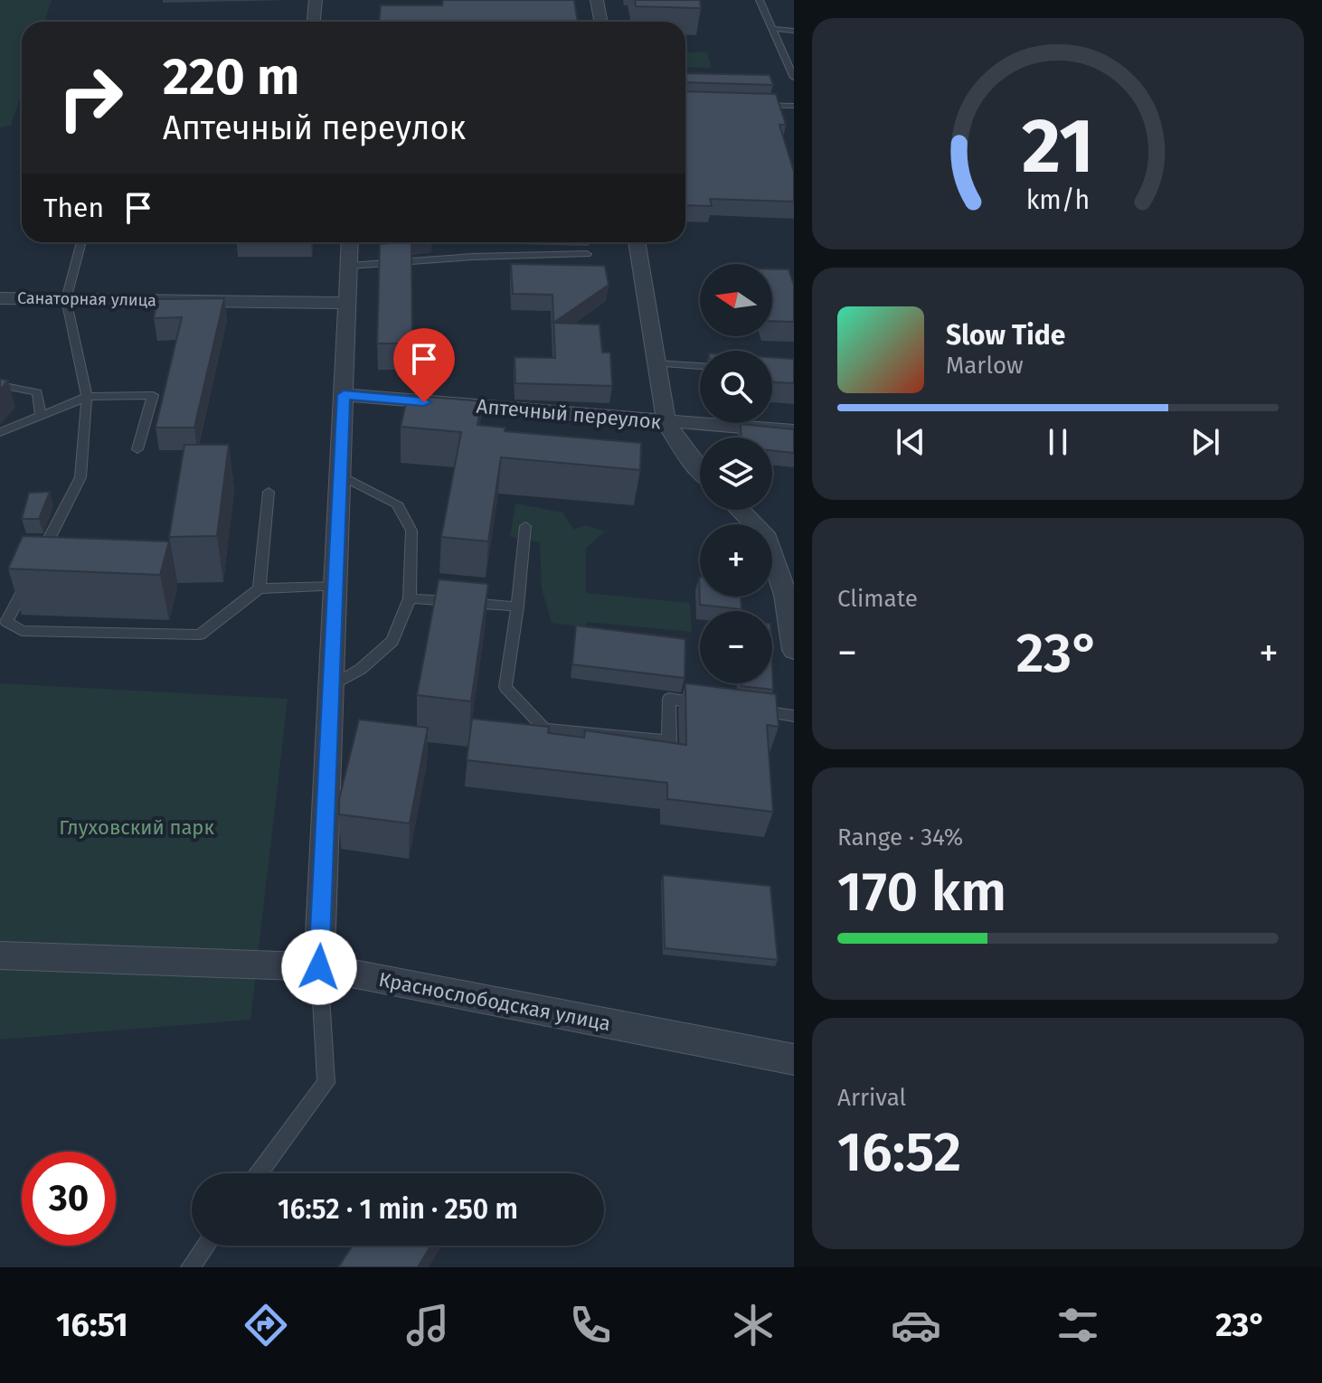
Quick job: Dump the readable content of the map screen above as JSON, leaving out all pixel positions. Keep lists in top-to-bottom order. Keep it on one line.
{"streets":{"street":["Санаторная улица","Аптечный переулок","Краснослободская улица"]},"parks":["Глуховский парк"],"north":"left","page":{"turn":["220 m","Аптечный переулок"],"then":"Then","map_buttons":["+","−"],"song":["Slow Tide","Marlow"],"tile":["Climate",["Range · 34%","170 km"],["Arrival","16:52"]],"heat":["−","23°","+"],"limit":"30","trip":"16:52 · 1 min · 250 m","tabs":["16:51","23°"],"gauge":["21","km/h"]}}
